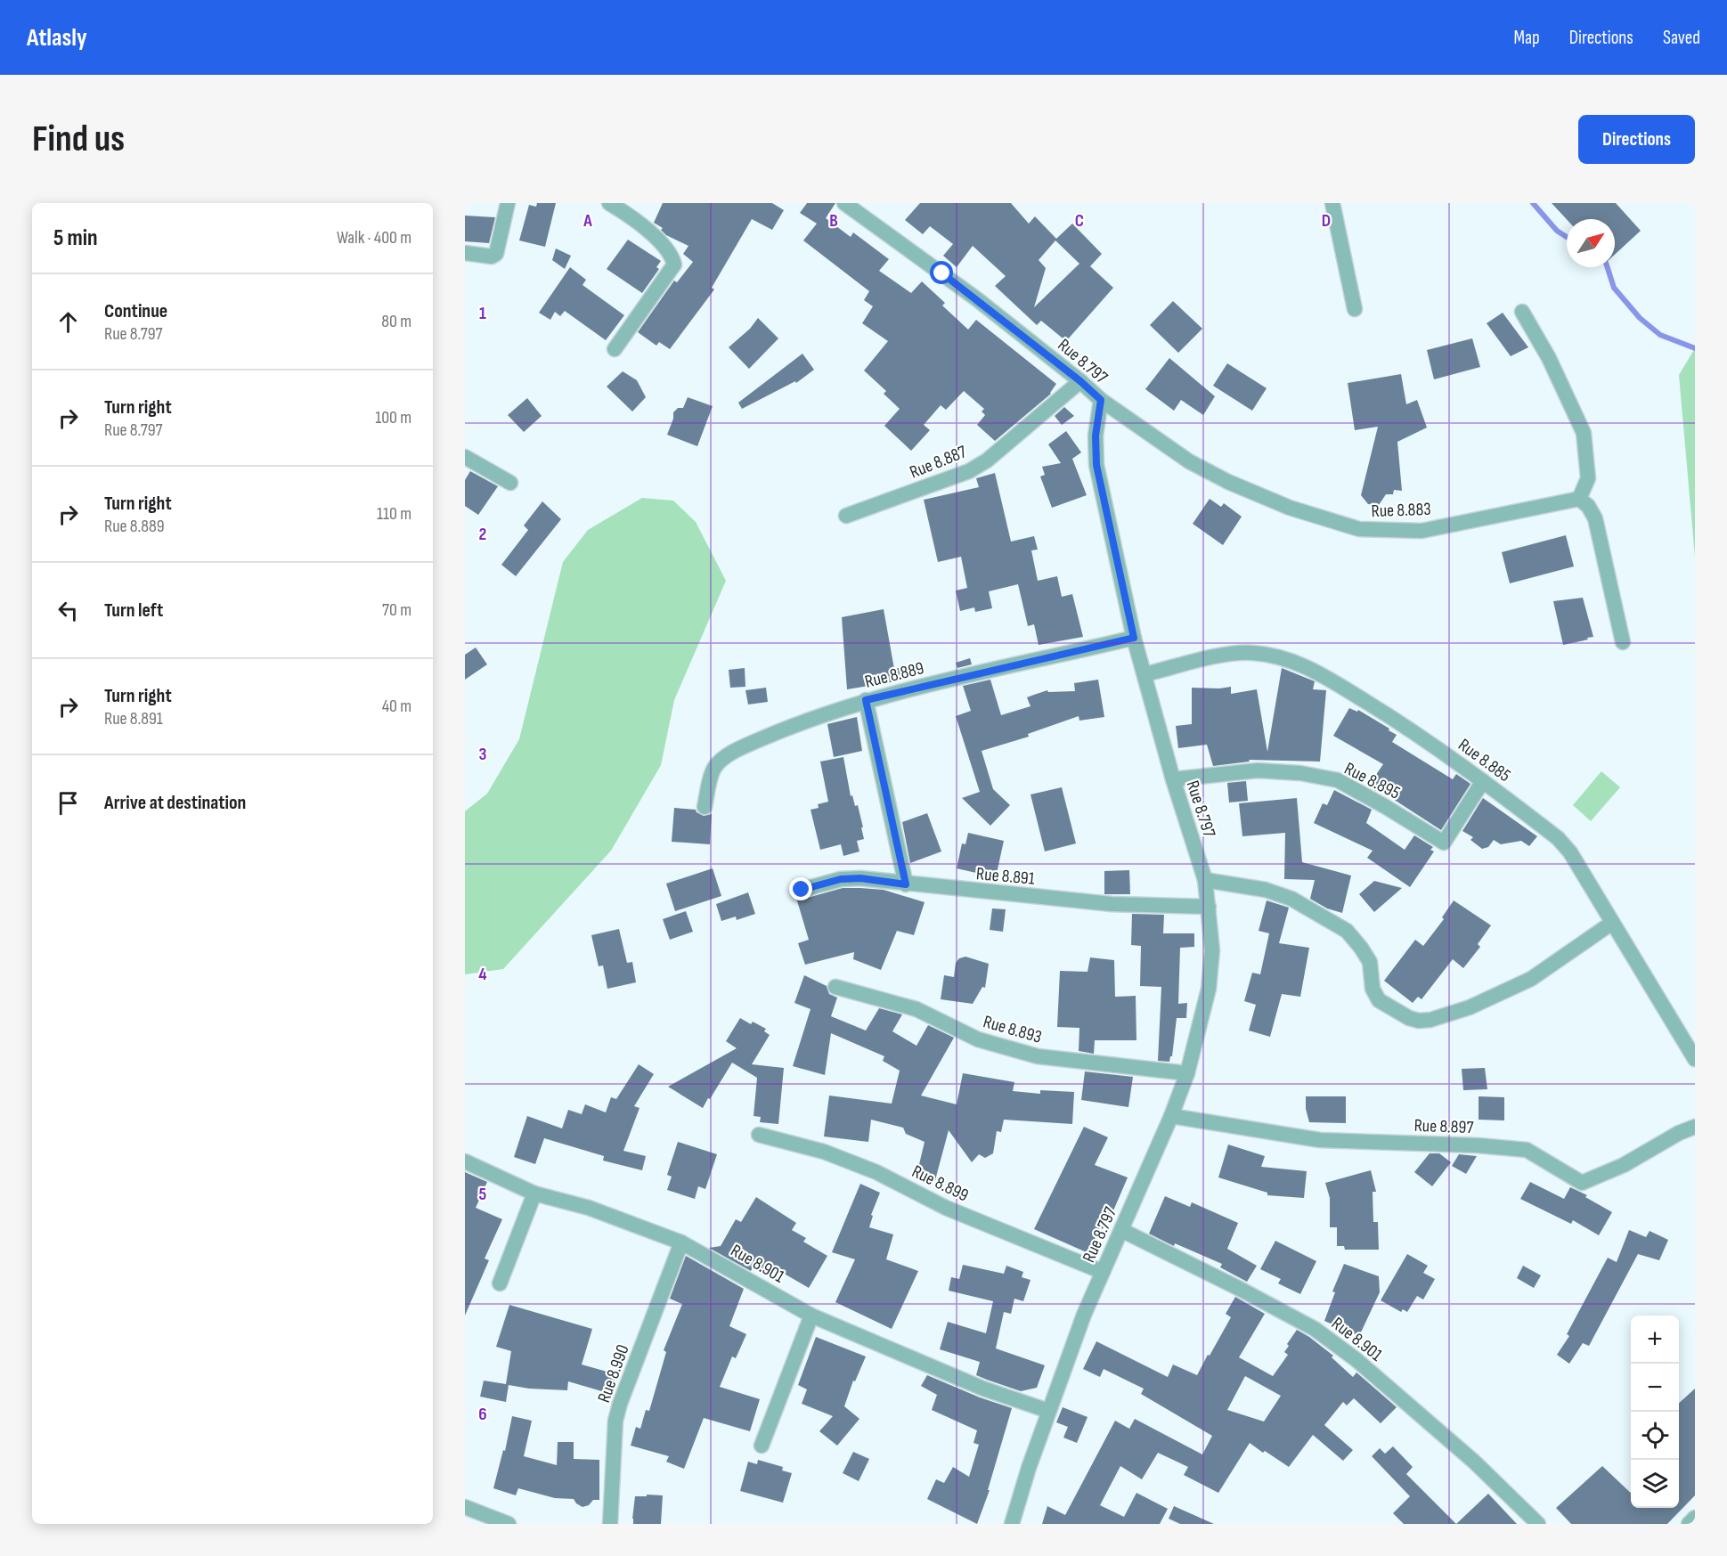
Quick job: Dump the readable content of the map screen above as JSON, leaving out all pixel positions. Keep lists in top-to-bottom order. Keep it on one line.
{"streets":{"street":["Rue 8.797","Rue 8.887","Rue 8.883","Rue 8.889","Rue 8.885","Rue 8.895","Rue 8.891","Rue 8.893","Rue 8.897","Rue 8.899","Rue 8.901","Rue 8.990"]},"crossings":[["Rue 8.797","Rue 8.887"],["Rue 8.797","Rue 8.883"],["Rue 8.797","Rue 8.889"],["Rue 8.797","Rue 8.885"],["Rue 8.797","Rue 8.895"],["Rue 8.797","Rue 8.891"],["Rue 8.797","Rue 8.893"],["Rue 8.797","Rue 8.897"],["Rue 8.797","Rue 8.899"],["Rue 8.797","Rue 8.901"],["Rue 8.885","Rue 8.895"],["Rue 8.901","Rue 8.990"]],"north":"top right","page":{"header":"Atlasly","nav":["Map","Directions","Saved"],"buttons":"Directions","title":"Find us","heading":["5 min","Walk · 400 m"],"list":[["Continue","Rue 8.797","80 m"],["Turn right","Rue 8.797","100 m"],["Turn right","Rue 8.889","110 m"],["Turn left","70 m"],["Turn right","Rue 8.891","40 m"],"Arrive at destination"],"map_buttons":["+","−"]},"grid":{"columns":["A","B","C","D"],"rows":["1","2","3","4","5","6"]}}
